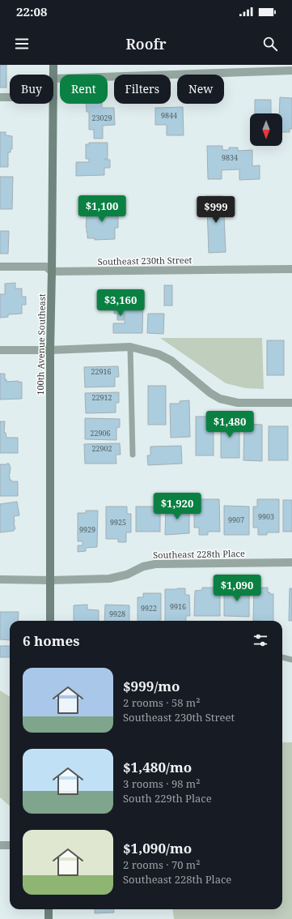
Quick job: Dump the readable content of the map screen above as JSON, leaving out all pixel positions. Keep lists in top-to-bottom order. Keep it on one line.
{"streets":{"street":["Southeast 230th Street","100th Avenue Southeast","Southeast 228th Place"]},"crossings":[["Southeast 230th Street","100th Avenue Southeast"],["100th Avenue Southeast","Southeast 228th Place"]],"house_numbers":["9844","23029","9834","22916","22912","22906","22902","9903","9907","9925","9929","9916","9922","9928"],"north":"bottom","page":{"status":"22:08","header":"Roofr","chip":["Buy","Rent","Filters","New"],"price":["$1,100","$999","$3,160","$1,480","$1,920","$1,090"],"heading":"6 homes","list":[{"name":"$999/mo","note":"2 rooms · 58 m² · Southeast 230th Street"},{"name":"$1,480/mo","note":"3 rooms · 98 m² · South 229th Place"},{"name":"$1,090/mo","note":"2 rooms · 70 m² · Southeast 228th Place"}]}}
